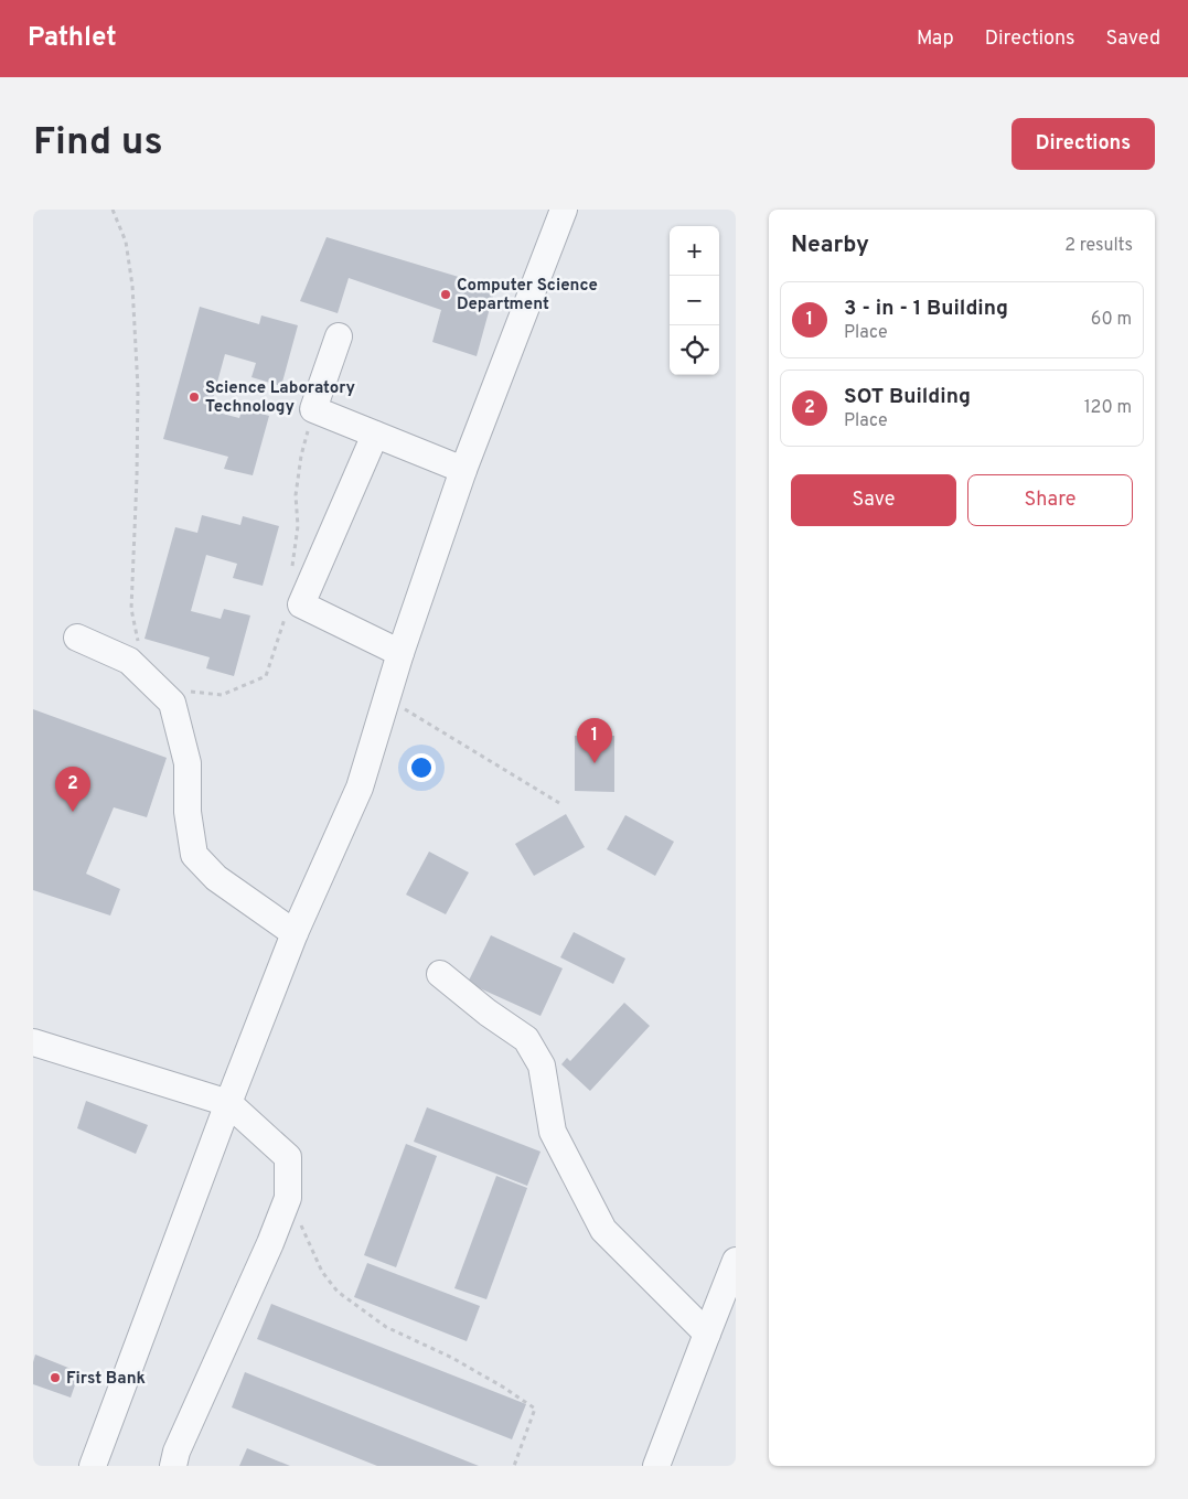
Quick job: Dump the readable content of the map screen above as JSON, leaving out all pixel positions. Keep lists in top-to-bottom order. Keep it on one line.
{"places":["Computer Science Department","Science Laboratory Technology","First Bank"],"page":{"header":"Pathlet","nav":["Map","Directions","Saved"],"buttons":["Directions",["Save","Share"]],"title":"Find us","heading":["Nearby","2 results"],"map_buttons":["+","−"],"list":[{"mark":"1","name":"3 - in - 1 Building","note":"Place","value":"60 m"},{"mark":"2","name":"SOT Building","note":"Place","value":"120 m"}],"pins":["1","2"]}}
